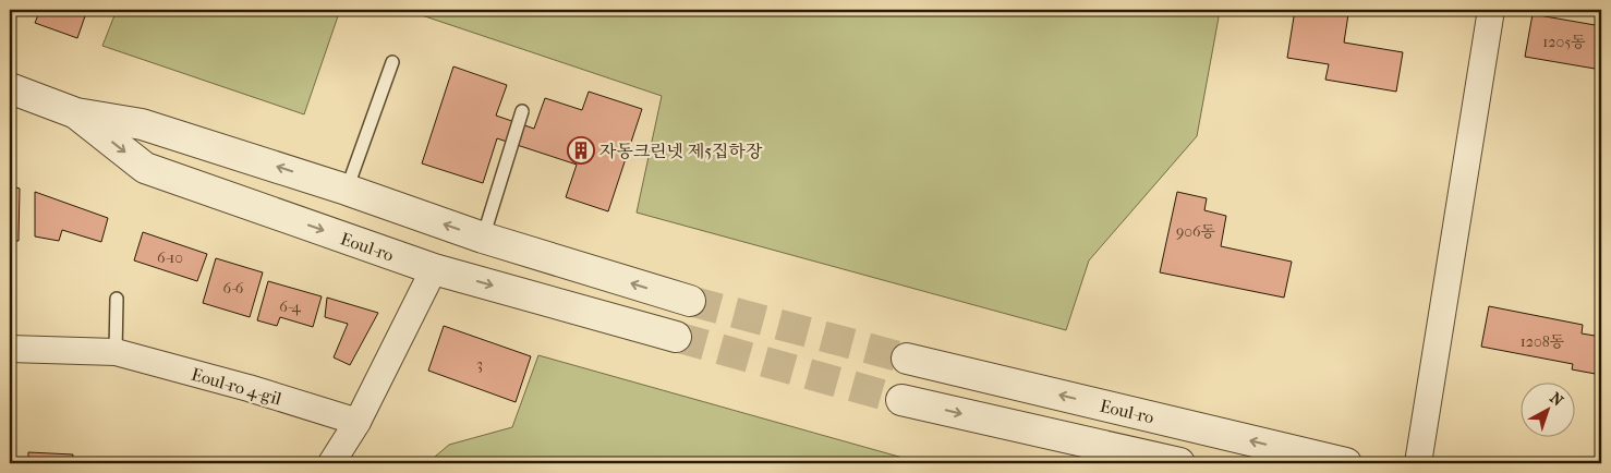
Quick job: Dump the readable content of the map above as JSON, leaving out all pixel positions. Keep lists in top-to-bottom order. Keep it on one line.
{"streets":{"street":["Eoul-ro","Eoul-ro 4-gil"]},"places":{"building":["자동크린넷 제5집하장"]},"house_numbers":["1205동","906동","6-10","6-6","6-4","1208동","3"],"north":"top right"}
